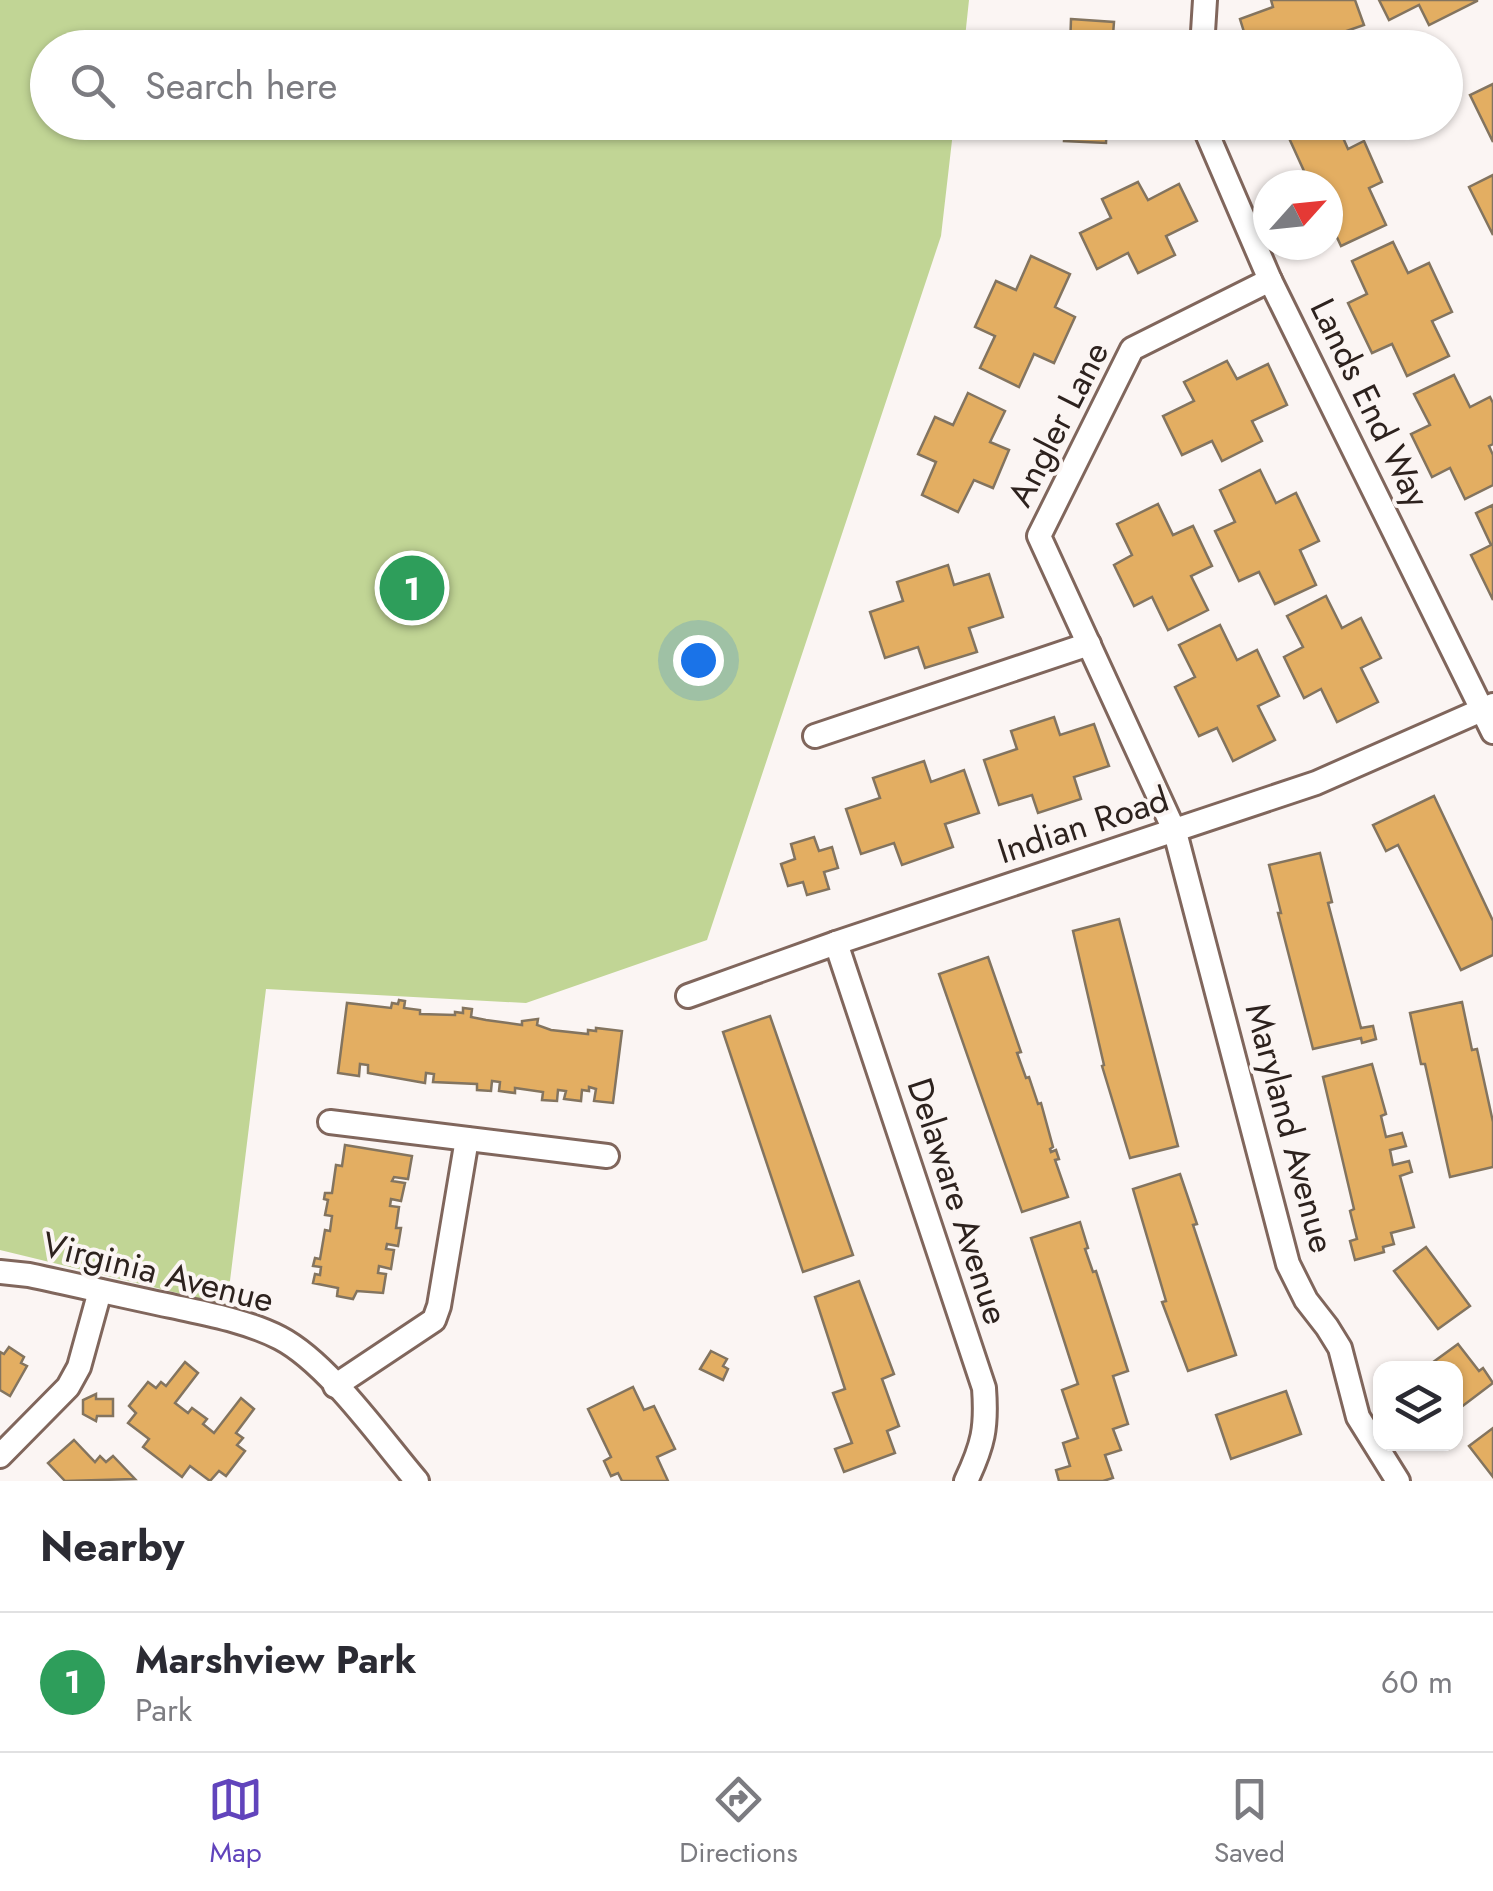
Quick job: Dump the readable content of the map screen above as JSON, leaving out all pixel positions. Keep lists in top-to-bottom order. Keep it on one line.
{"streets":{"street":["Lands End Way","Angler Lane","Indian Road","Maryland Avenue","Delaware Avenue","Virginia Avenue"]},"crossings":[["Lands End Way","Angler Lane"],["Lands End Way","Indian Road"],["Angler Lane","Indian Road"],["Angler Lane","Maryland Avenue"],["Indian Road","Maryland Avenue"],["Indian Road","Delaware Avenue"]],"north":"top right","page":{"search":"Search here","pins":"1","heading":"Nearby","list":[{"mark":"1","name":"Marshview Park","note":"Park","value":"60 m"}],"nav":["Map","Directions","Saved"]}}
